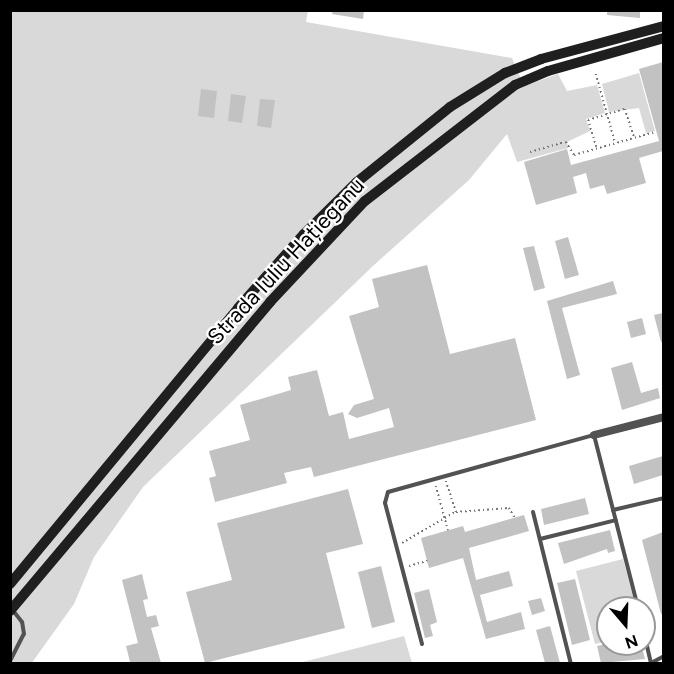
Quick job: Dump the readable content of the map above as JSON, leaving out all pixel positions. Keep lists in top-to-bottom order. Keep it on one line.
{"streets":{"main road":["Strada Iuliu Hațieganu"]},"north":"bottom"}
